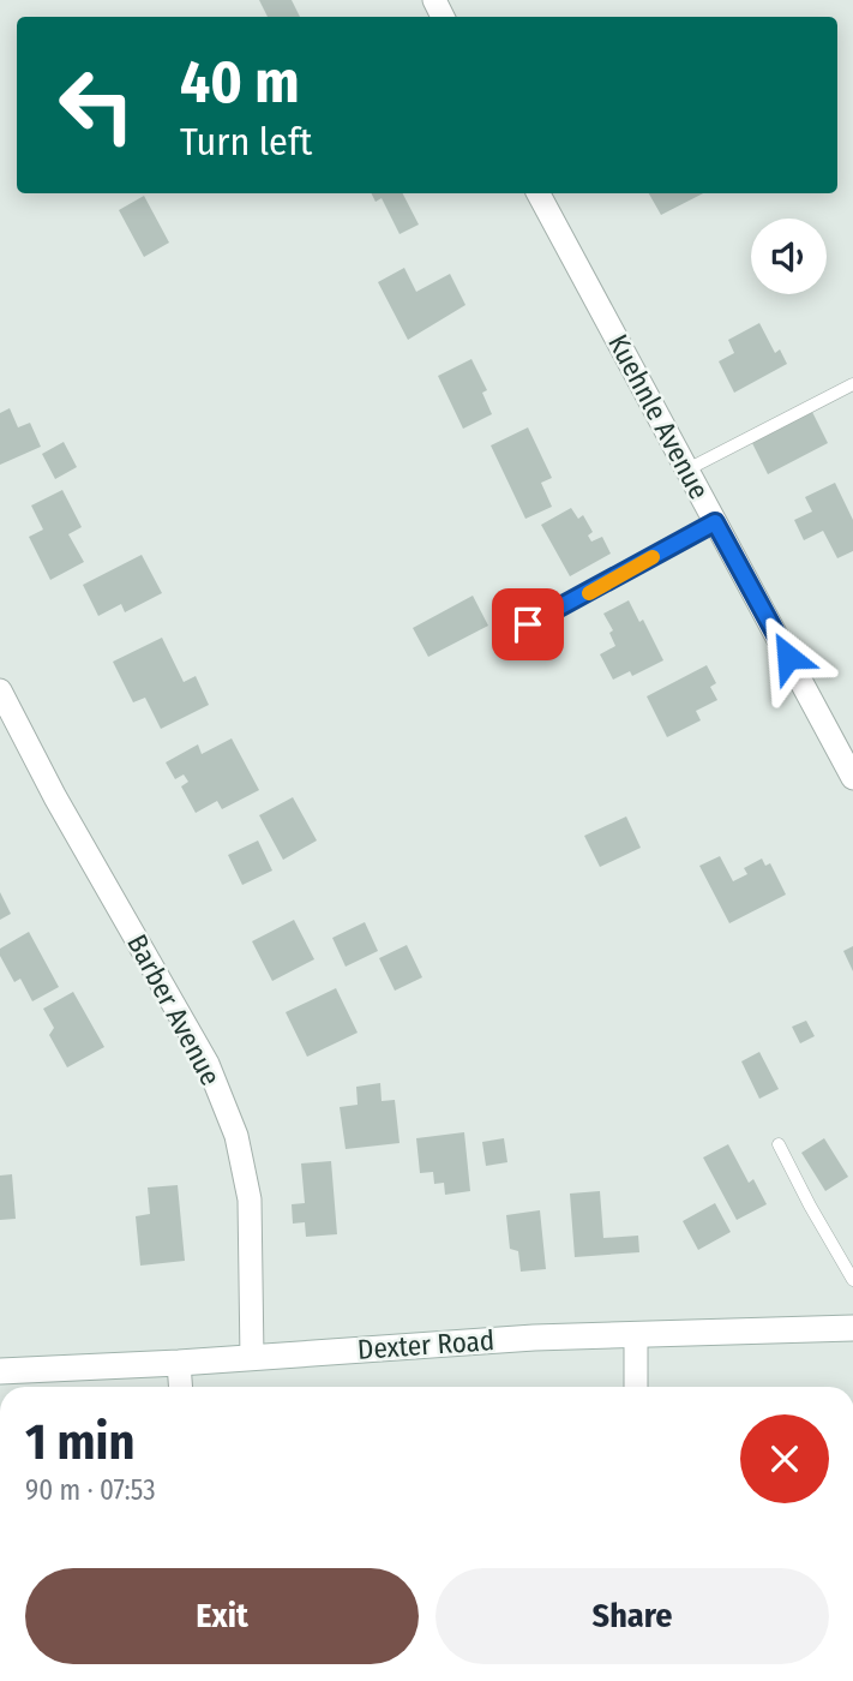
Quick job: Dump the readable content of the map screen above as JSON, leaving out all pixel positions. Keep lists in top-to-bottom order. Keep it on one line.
{"streets":{"main road":["Dexter Road"],"street":["Kuehnle Avenue","Barber Avenue"]},"crossings":[["Barber Avenue","Dexter Road"]],"page":{"turn":["40 m","Turn left"],"heading":["1 min","90 m · 07:53"],"buttons":["Exit","Share"]}}
